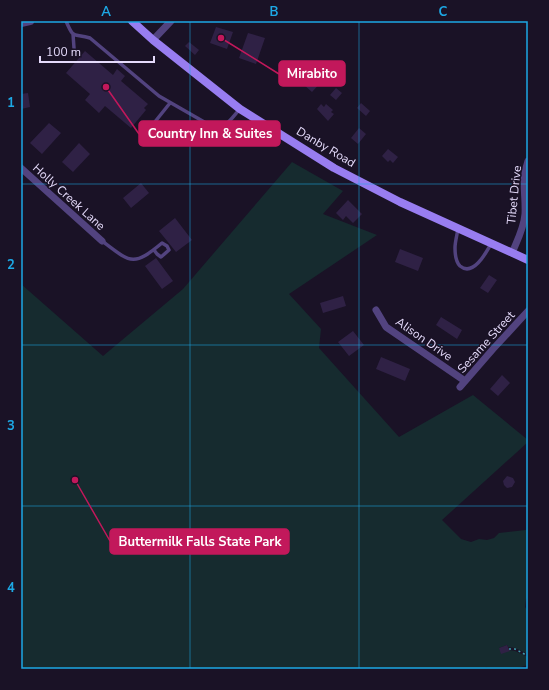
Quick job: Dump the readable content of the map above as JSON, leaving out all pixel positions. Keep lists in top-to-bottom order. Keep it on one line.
{"streets":{"main road":["Danby Road"],"street":["Tibet Drive","Holly Creek Lane","Alison Drive","Sesame Street"]},"crossings":[["Danby Road","Tibet Drive"],["Alison Drive","Sesame Street"]],"places":["Mirabito","Country Inn & Suites","Buttermilk Falls State Park"],"scale_bar":"100 m","grid":{"columns":["A","B","C"],"rows":["1","2","3","4"]}}
